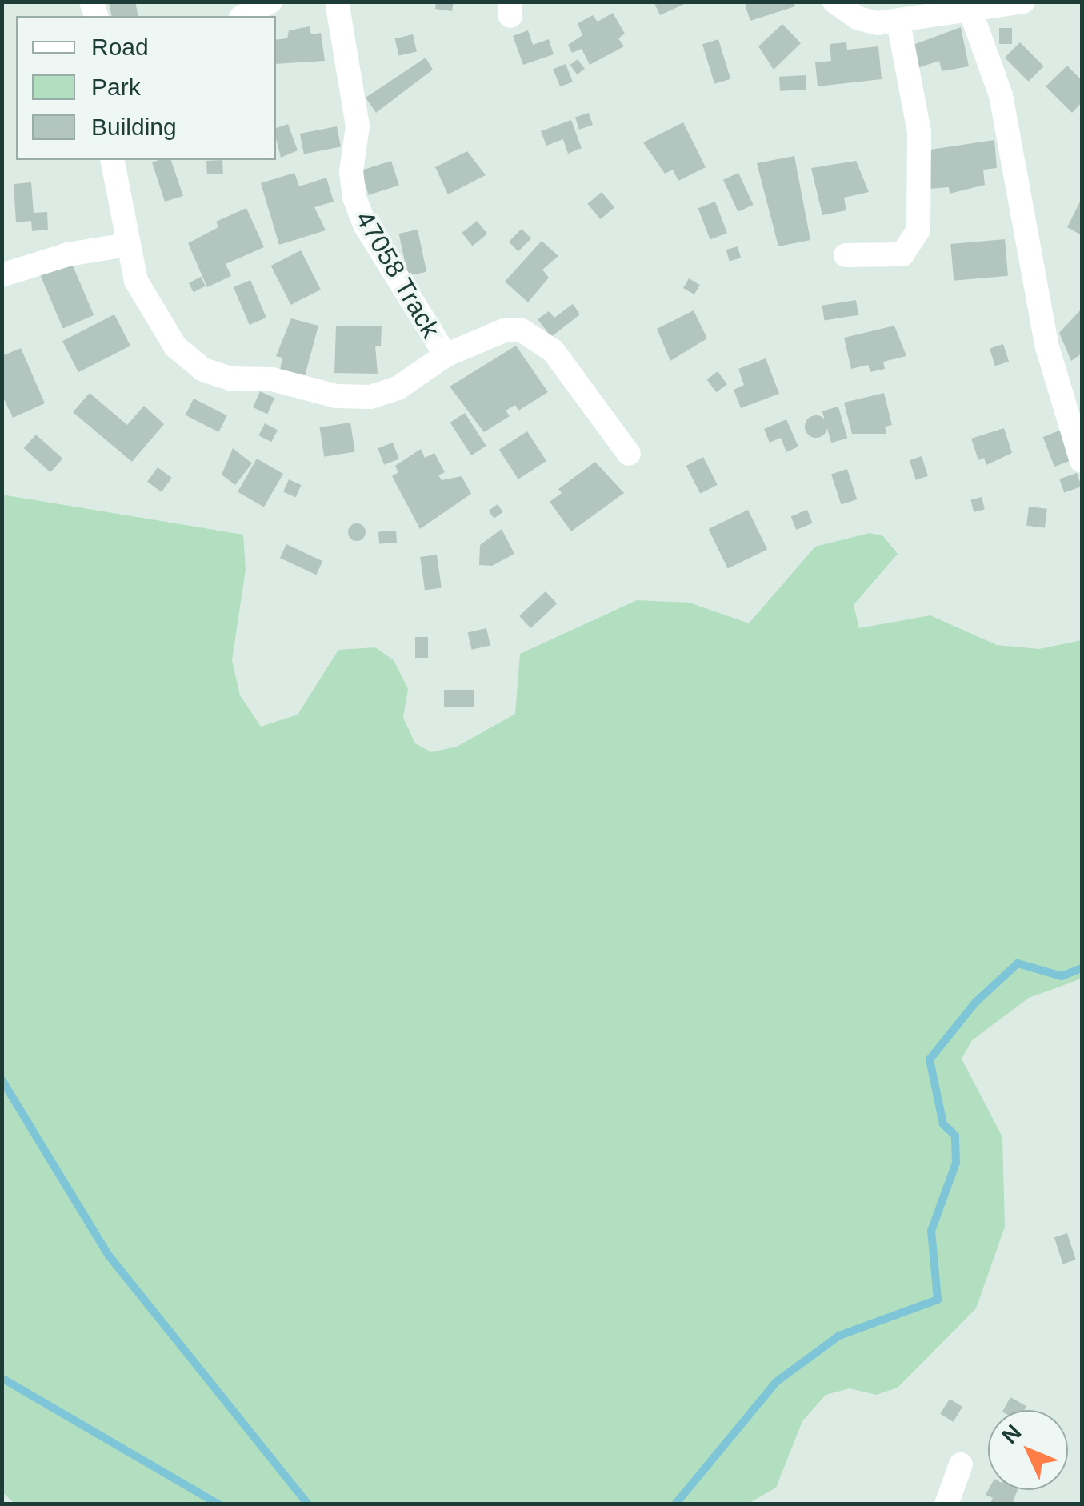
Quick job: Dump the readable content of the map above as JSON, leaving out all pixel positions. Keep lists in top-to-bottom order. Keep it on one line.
{"streets":{"street":["47058 Track"]},"legend":["Road","Park","Building"],"north":"top left"}
